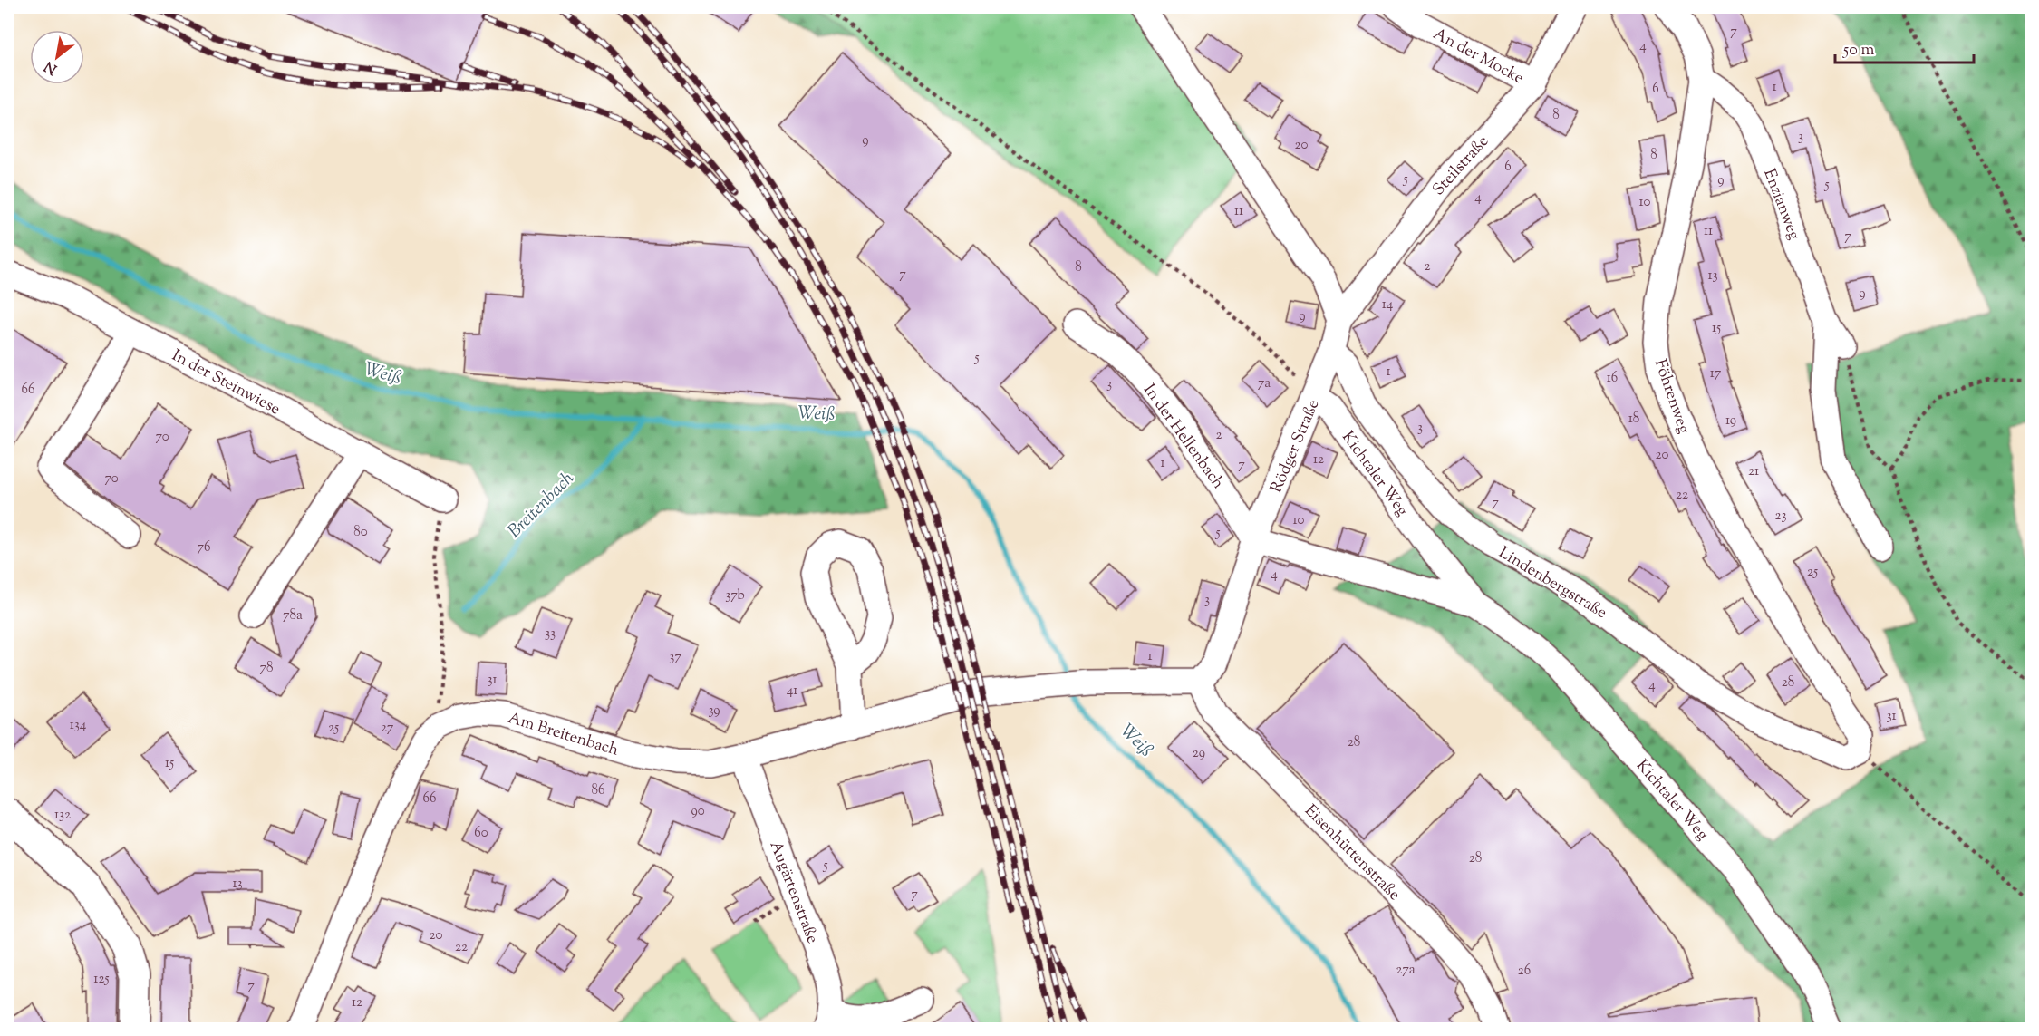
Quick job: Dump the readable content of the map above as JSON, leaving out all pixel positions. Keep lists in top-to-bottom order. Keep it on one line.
{"streets":{"street":["An der Mocke","Steilstraße","Enzianweg","In der Steinwiese","Föhrenweg","In der Hellenbach","Rödger Straße","Kichtaler Weg","Lindenbergstraße","Am Breitenbach","Eisenhüttenstraße","Augärtenstraße"]},"crossings":[["An der Mocke","Steilstraße"],["Steilstraße","Rödger Straße"],["Enzianweg","Föhrenweg"],["Föhrenweg","Lindenbergstraße"],["In der Hellenbach","Rödger Straße"],["In der Hellenbach","Kichtaler Weg"],["Rödger Straße","Kichtaler Weg"],["Rödger Straße","Lindenbergstraße"],["Rödger Straße","Am Breitenbach"],["Rödger Straße","Eisenhüttenstraße"],["Am Breitenbach","Eisenhüttenstraße"],["Am Breitenbach","Augärtenstraße"]],"water":["Weiß","Breitenbach"],"house_numbers":["7","4","1","6","8","3","9","20","8","6","5","9","5","4","10","11","11","7","2","8","7","13","9","14","9","15","5","1","17","16","7a","3","66","18","19","3","2","70","20","12","1","7","21","70","22","7","23","10","80","5","76","25","4","37b","3","78a","33","1","37","78","31","28","4","41","39","31","134","25","27","28","29","15","86","66","90","132","60","28","5","13","7","20","22","27a","26","125","7","12"],"scale_bar":"50 m","north":"bottom left"}
